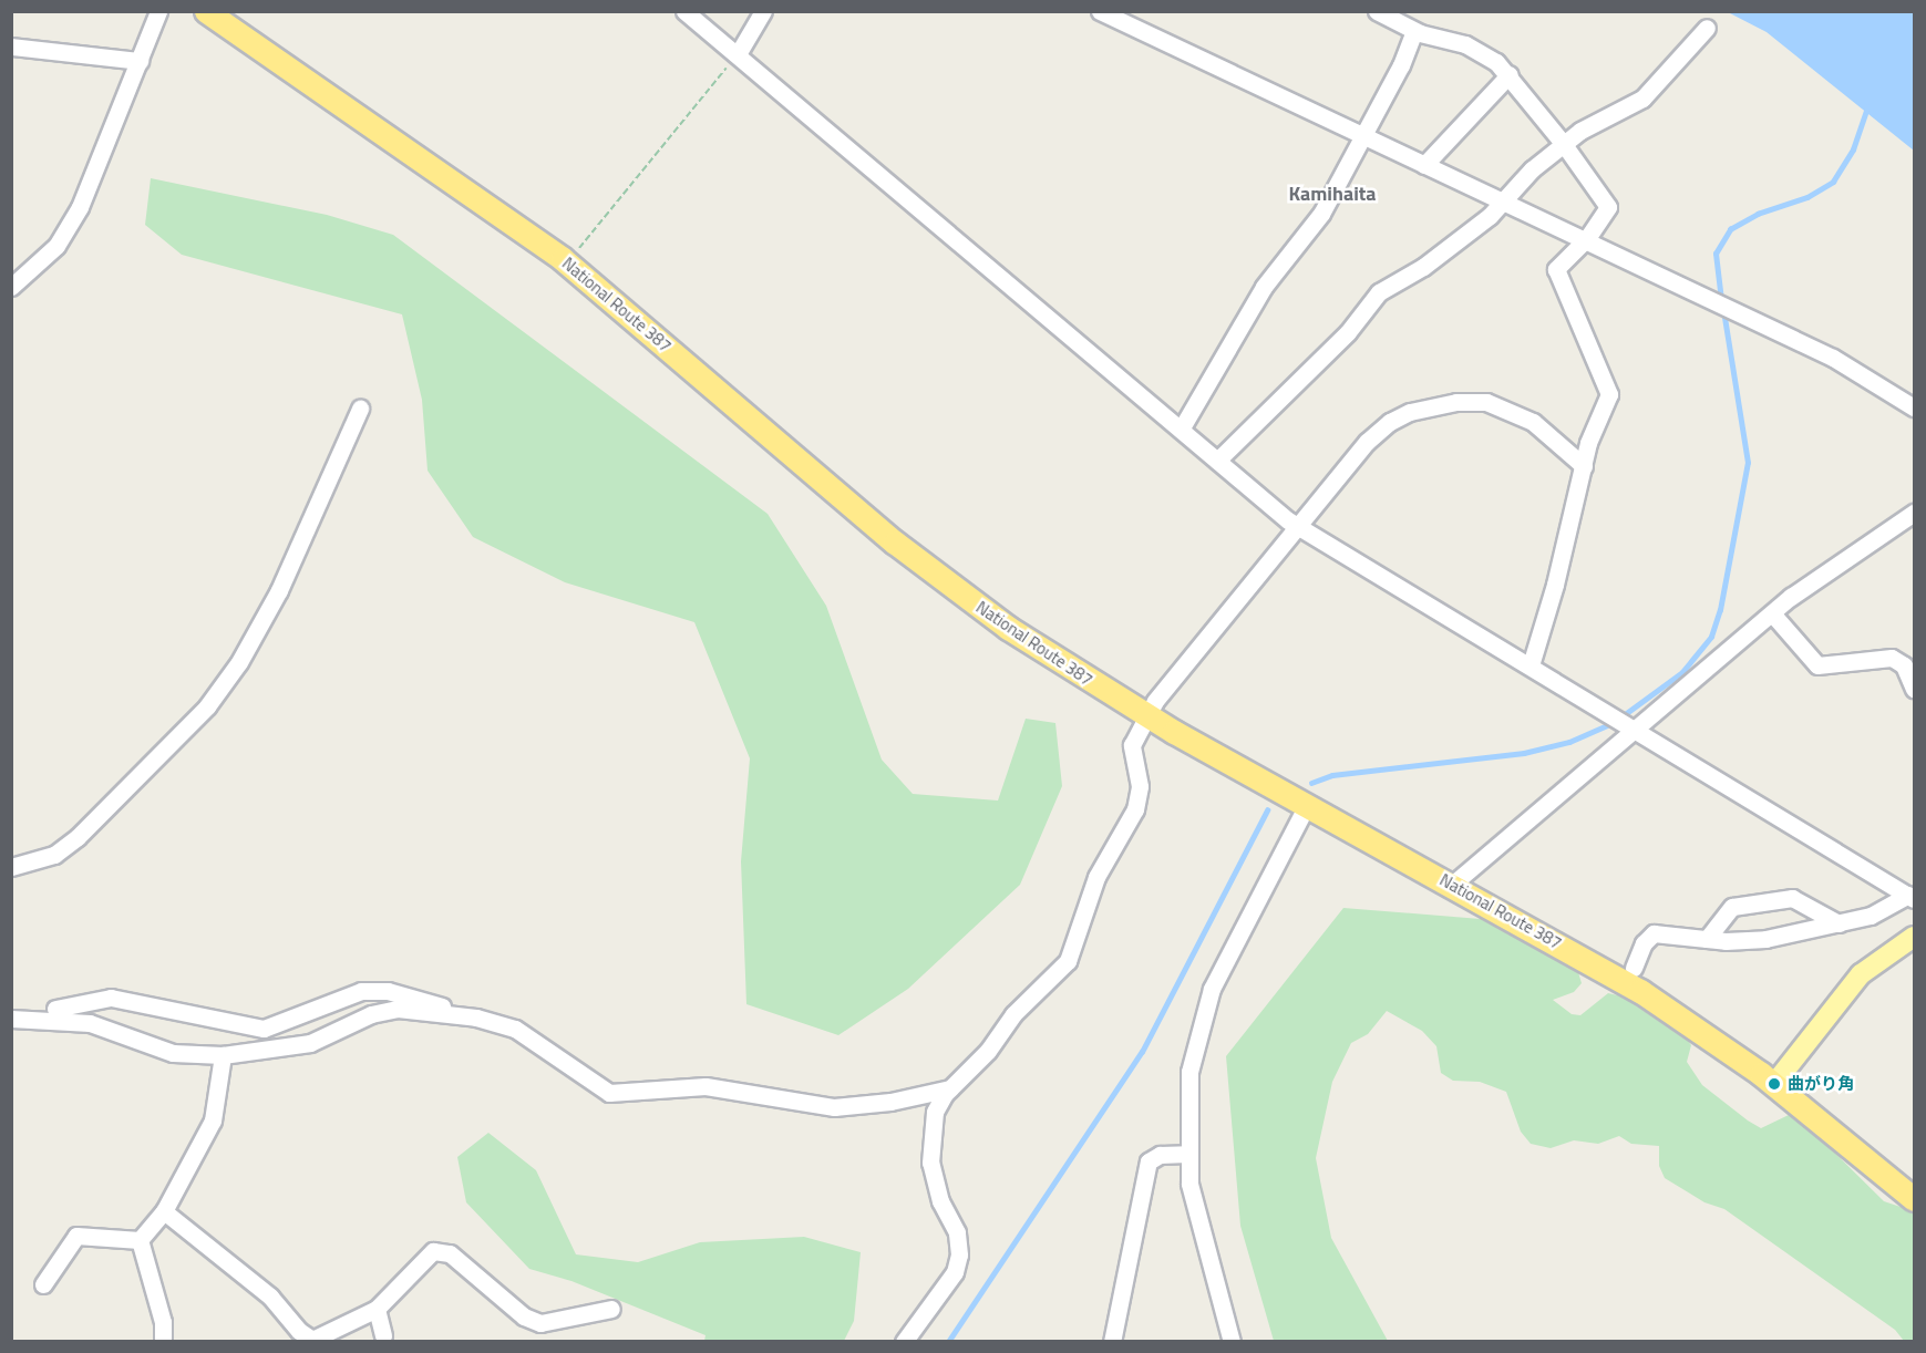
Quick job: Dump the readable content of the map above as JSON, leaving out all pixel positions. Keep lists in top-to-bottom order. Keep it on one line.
{"streets":{"highway":["National Route 387"]},"districts":["Kamihaita"],"places":["曲がり角"]}
